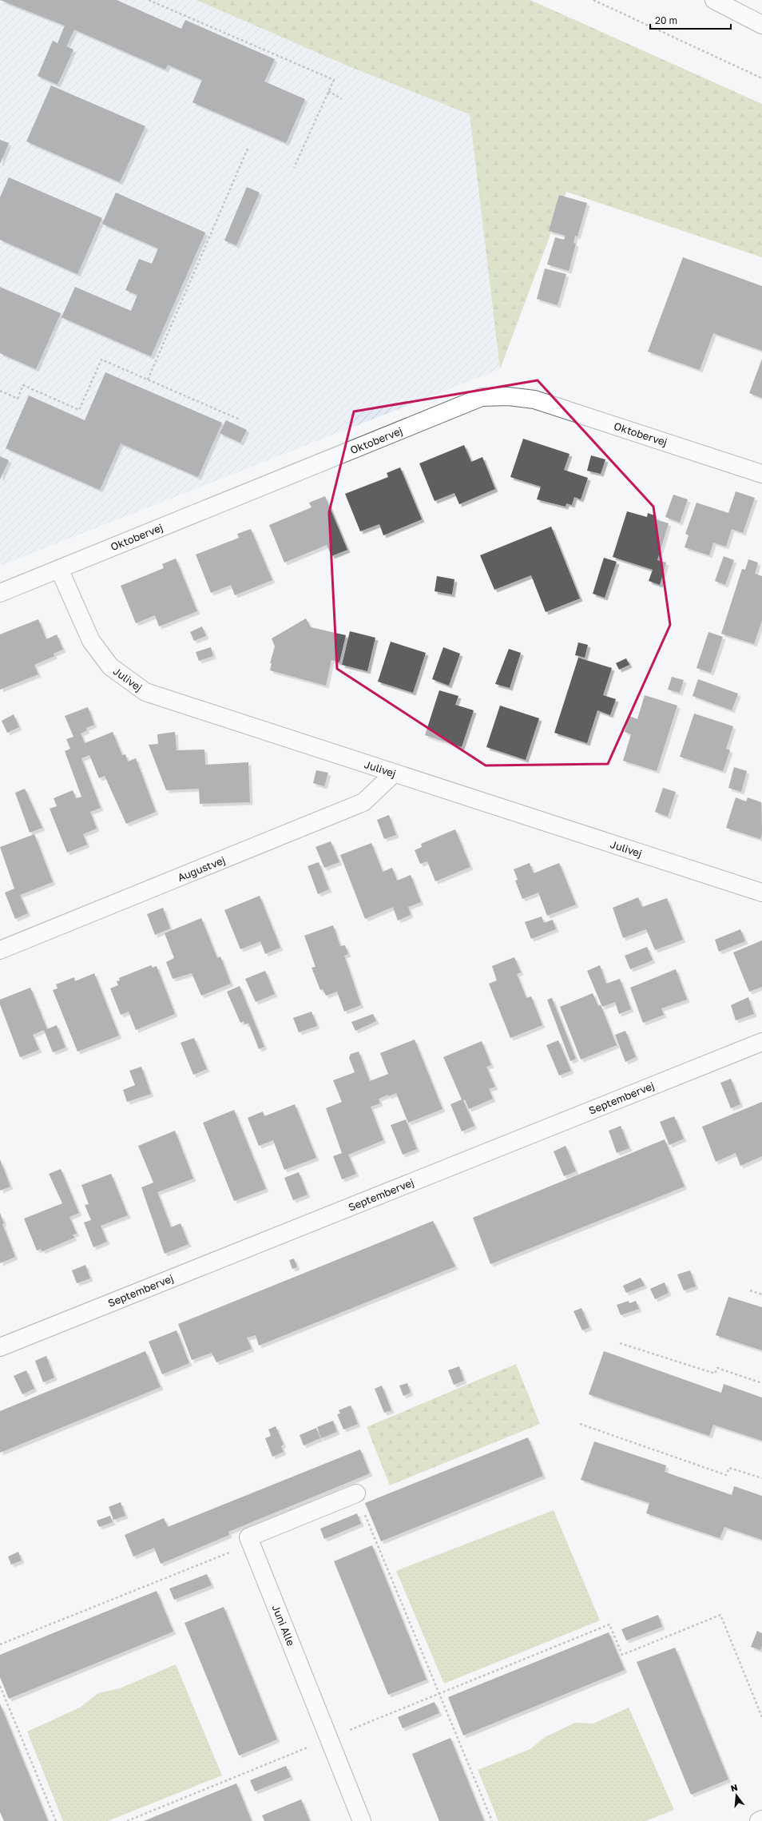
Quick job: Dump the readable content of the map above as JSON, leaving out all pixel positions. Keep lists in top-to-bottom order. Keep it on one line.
{"streets":{"main road":["Oktobervej","Julivej","Augustvej","Septembervej","Juni Alle"]},"crossings":[["Oktobervej","Julivej"],["Julivej","Augustvej"]],"scale_bar":"20 m","north":"top"}
